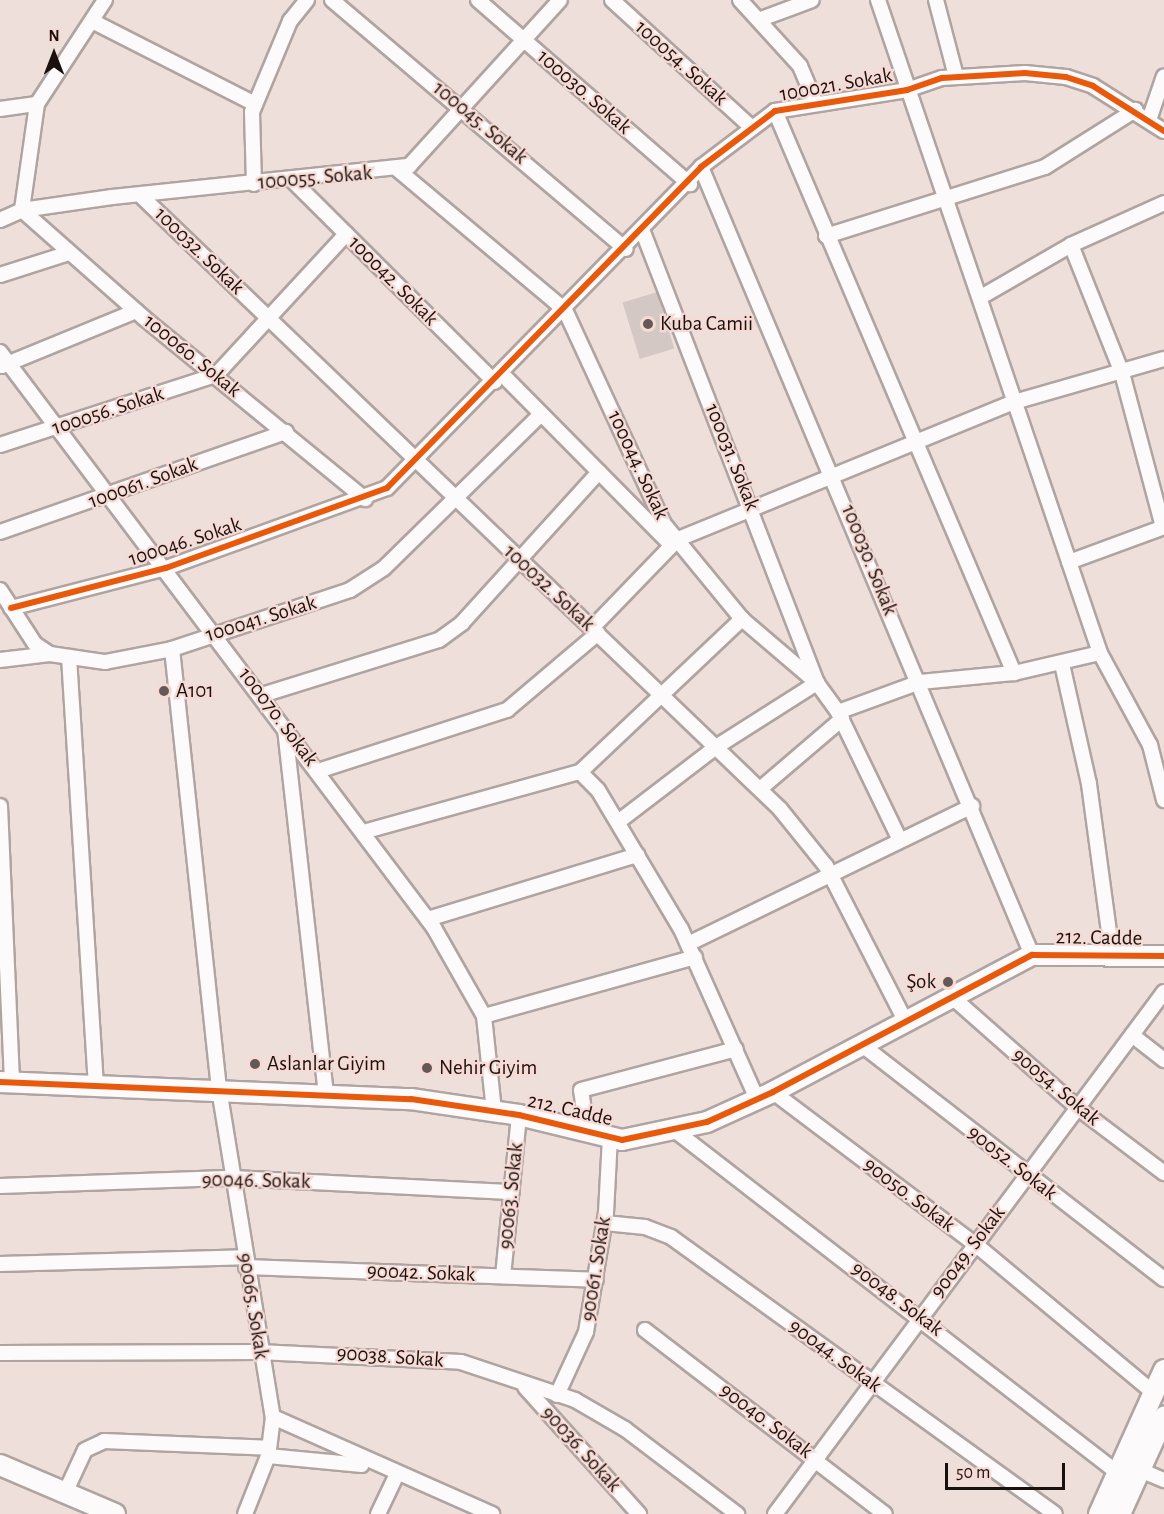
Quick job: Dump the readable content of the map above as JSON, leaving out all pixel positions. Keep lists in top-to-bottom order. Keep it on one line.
{"streets":{"street":["100054. Sokak","100021. Sokak","100030. Sokak","100045. Sokak","100055. Sokak","100032. Sokak","100042. Sokak","100060. Sokak","100056. Sokak","100031. Sokak","100044. Sokak","100061. Sokak","100046. Sokak","100041. Sokak","100070. Sokak","212. Cadde","90054. Sokak","90052. Sokak","90046. Sokak","90050. Sokak","90063. Sokak","90049. Sokak","90061. Sokak","90042. Sokak","90048. Sokak","90065. Sokak","90044. Sokak","90038. Sokak","90040. Sokak","90036. Sokak"]},"crossings":[["100054. Sokak","100021. Sokak"],["100021. Sokak","100030. Sokak"],["100021. Sokak","100045. Sokak"],["100021. Sokak","100032. Sokak"],["100021. Sokak","100042. Sokak"],["100021. Sokak","100060. Sokak"],["100021. Sokak","100031. Sokak"],["100021. Sokak","100044. Sokak"],["100021. Sokak","100046. Sokak"],["100030. Sokak","100055. Sokak"],["100030. Sokak","212. Cadde"],["100045. Sokak","100055. Sokak"],["100055. Sokak","100032. Sokak"],["100055. Sokak","100042. Sokak"],["100055. Sokak","100060. Sokak"],["100055. Sokak","100044. Sokak"],["100032. Sokak","100041. Sokak"],["100032. Sokak","212. Cadde"],["100042. Sokak","100044. Sokak"],["100042. Sokak","100041. Sokak"],["100060. Sokak","100056. Sokak"],["100060. Sokak","100061. Sokak"],["100060. Sokak","100046. Sokak"],["100056. Sokak","100070. Sokak"],["100031. Sokak","100044. Sokak"],["100061. Sokak","100070. Sokak"],["100046. Sokak","100070. Sokak"],["100041. Sokak","100070. Sokak"],["100041. Sokak","90065. Sokak"],["100070. Sokak","212. Cadde"],["212. Cadde","90054. Sokak"],["212. Cadde","90052. Sokak"],["212. Cadde","90050. Sokak"],["212. Cadde","90063. Sokak"],["212. Cadde","90061. Sokak"],["212. Cadde","90048. Sokak"],["212. Cadde","90065. Sokak"],["90054. Sokak","90049. Sokak"],["90052. Sokak","90049. Sokak"],["90046. Sokak","90063. Sokak"],["90046. Sokak","90065. Sokak"],["90050. Sokak","90049. Sokak"],["90063. Sokak","90042. Sokak"],["90049. Sokak","90048. Sokak"],["90049. Sokak","90044. Sokak"],["90049. Sokak","90040. Sokak"],["90061. Sokak","90042. Sokak"],["90061. Sokak","90044. Sokak"],["90061. Sokak","90038. Sokak"],["90042. Sokak","90065. Sokak"],["90065. Sokak","90038. Sokak"],["90038. Sokak","90036. Sokak"]],"places":["Kuba Camii","A101","Şok","Aslanlar Giyim","Nehir Giyim"],"scale_bar":"50 m","north":"top"}
